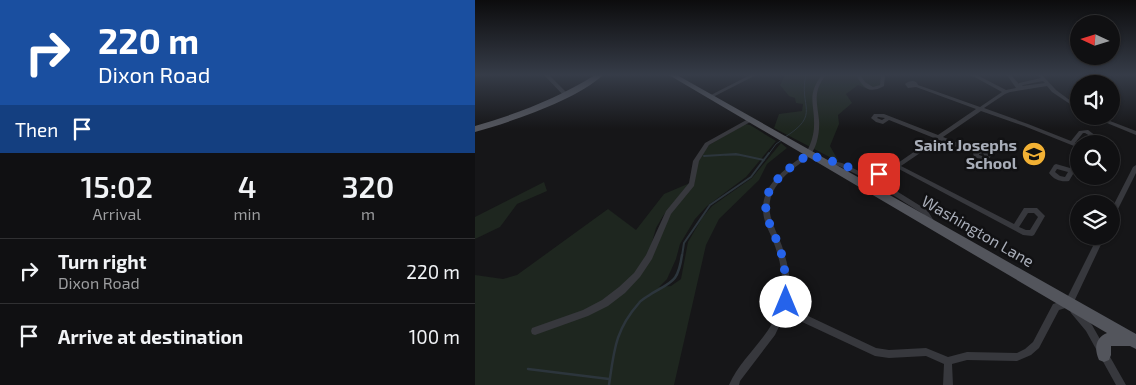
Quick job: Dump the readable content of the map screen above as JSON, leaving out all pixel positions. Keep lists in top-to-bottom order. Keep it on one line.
{"streets":{"main road":["Washington Lane"]},"places":{"school or university":["Saint Josephs School"]},"north":"left","page":{"turn":["220 m","Dixon Road"],"then":"Then","eta":["15:02","Arrival","4","min","320","m"],"list":[{"name":"Turn right","note":"Dixon Road","value":"220 m"},{"name":"Arrive at destination","value":"100 m"}]}}
